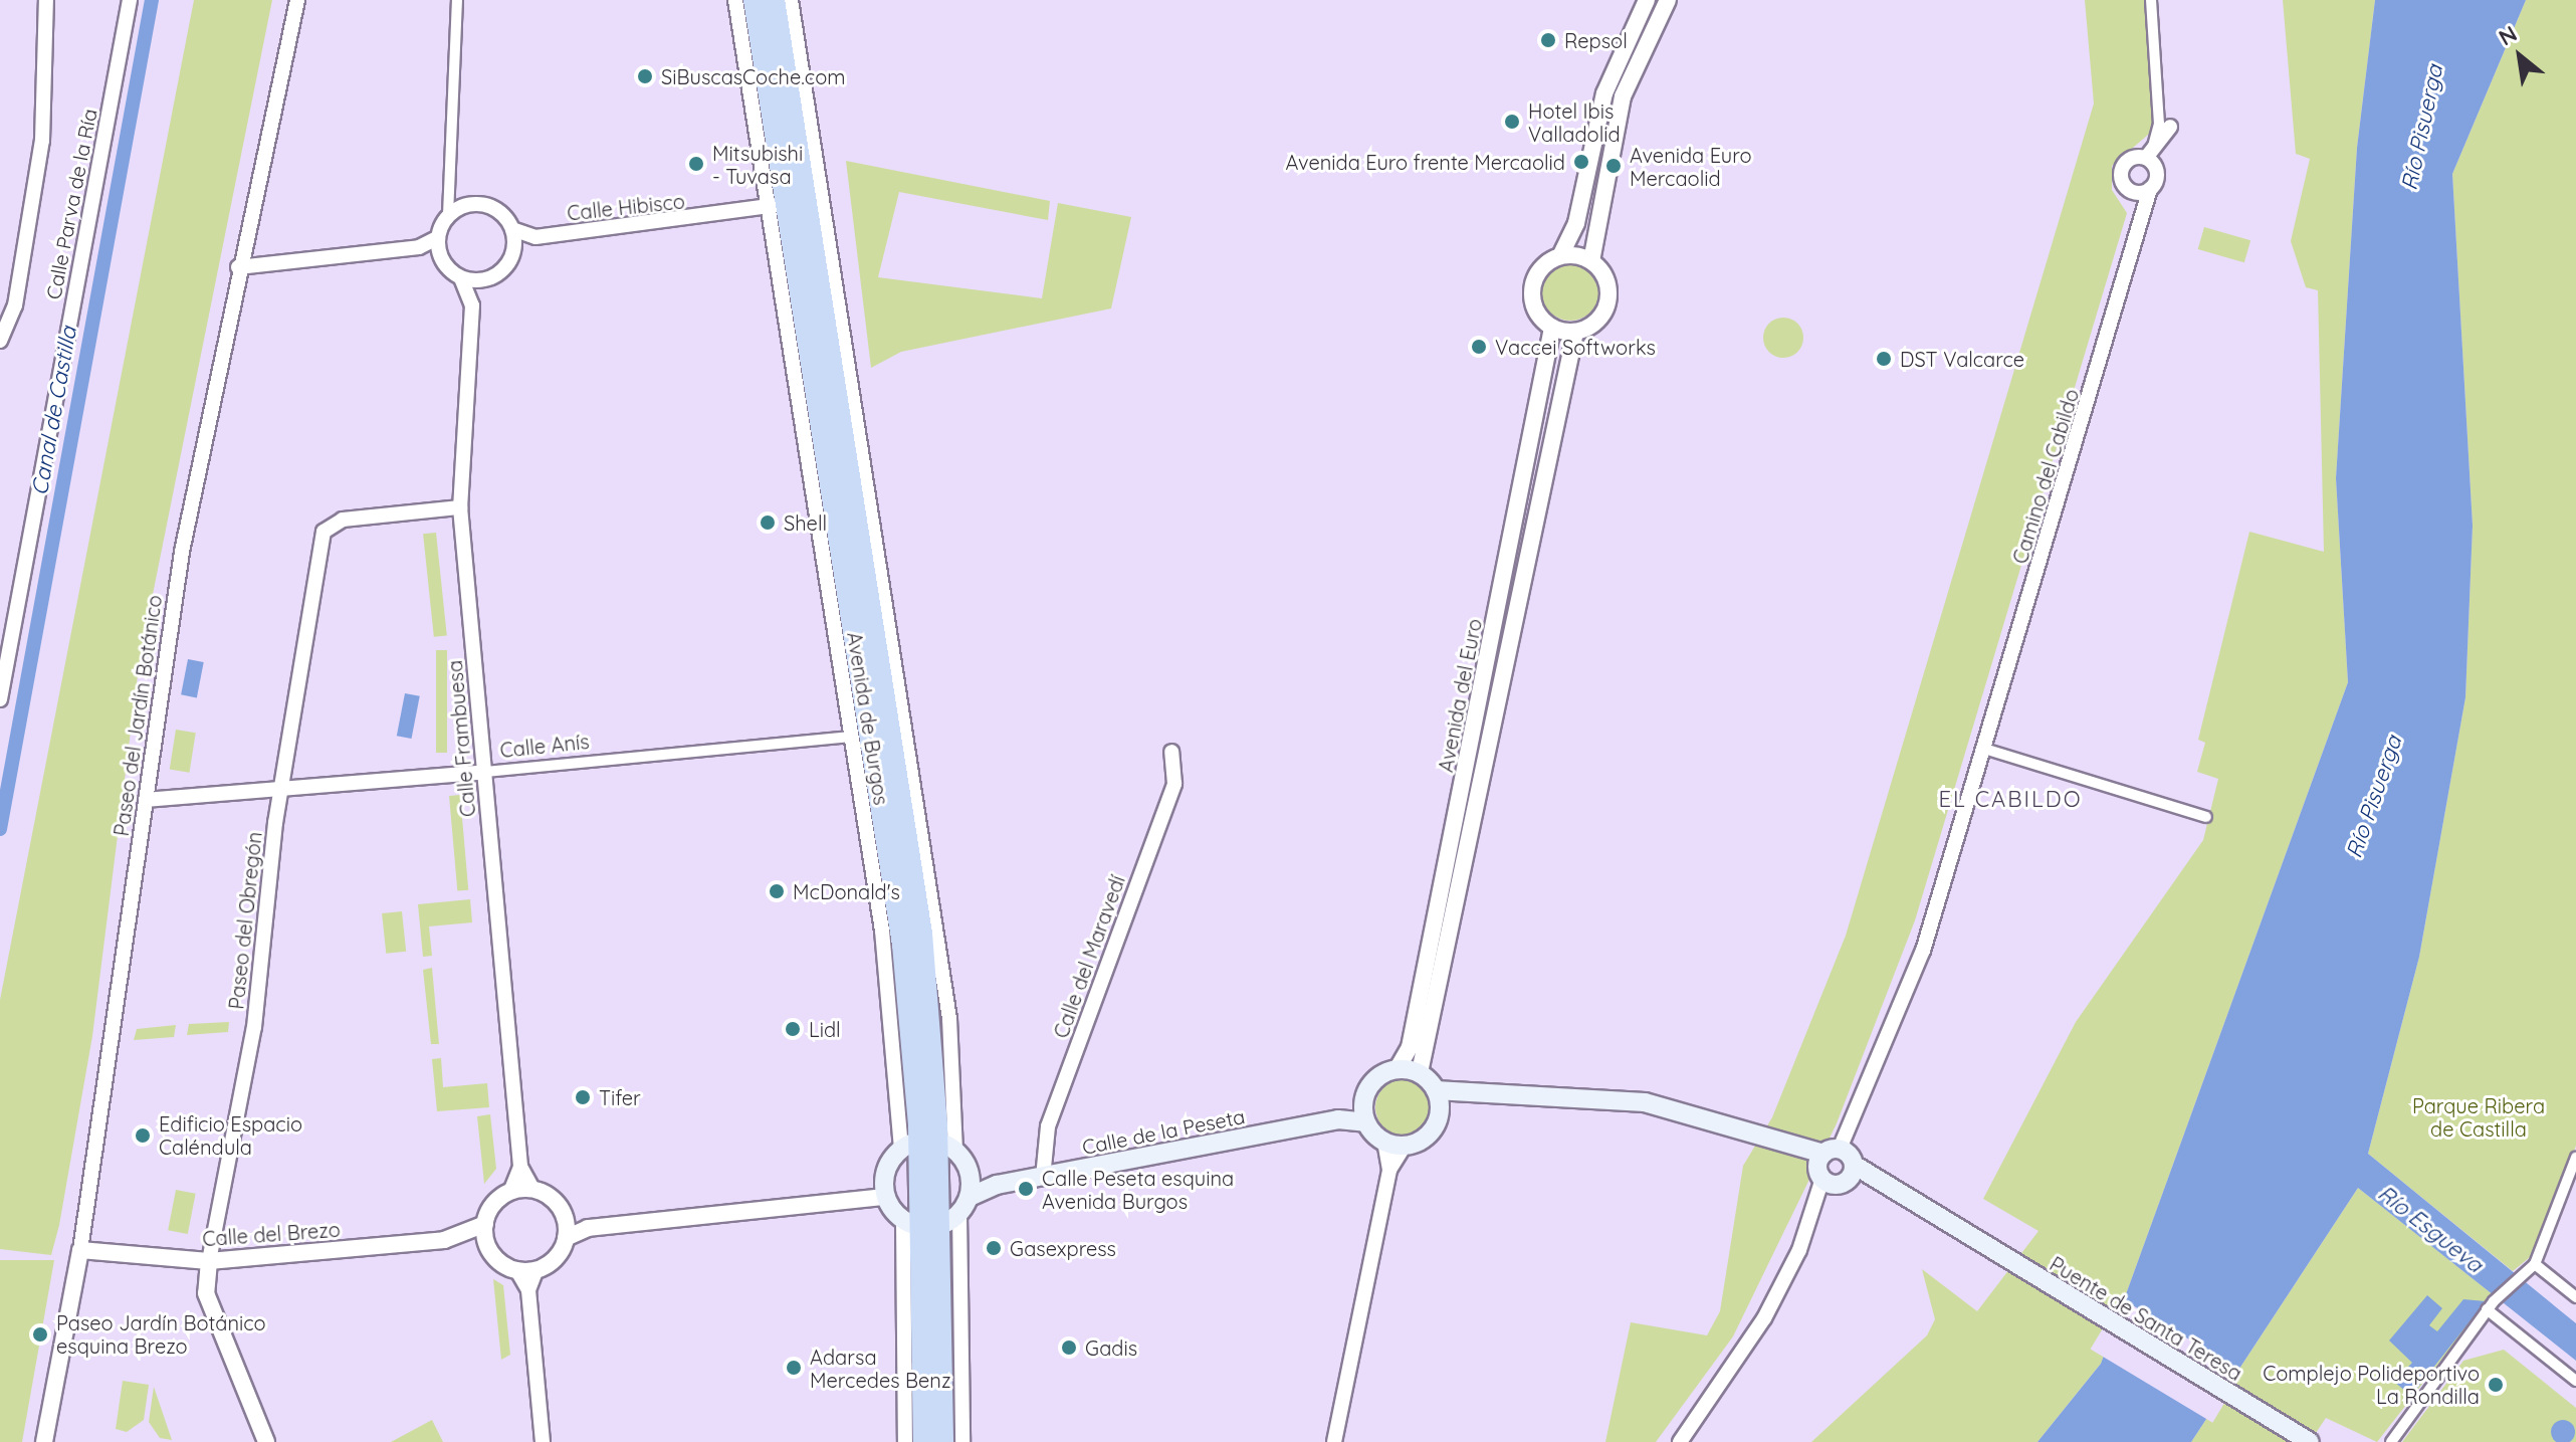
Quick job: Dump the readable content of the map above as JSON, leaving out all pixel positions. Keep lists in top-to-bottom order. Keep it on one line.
{"streets":{"highway":["Avenida de Burgos"],"main road":["Calle de la Peseta","Puente de Santa Teresa"],"street":["Calle Parva de la Ría","Calle Hibisco","Camino del Cabildo","Avenida del Euro","Paseo del Jardín Botánico","Calle Frambuesa","Calle Anís","Paseo del Obregón","Calle del Maravedí","Calle del Brezo"]},"crossings":[["Calle Hibisco","Avenida de Burgos"],["Calle Hibisco","Calle Frambuesa"],["Camino del Cabildo","Puente de Santa Teresa"],["Avenida del Euro","Calle de la Peseta"],["Paseo del Jardín Botánico","Calle Anís"],["Paseo del Jardín Botánico","Calle del Brezo"],["Avenida de Burgos","Calle Anís"],["Avenida de Burgos","Calle de la Peseta"],["Calle Frambuesa","Calle Anís"],["Calle Frambuesa","Paseo del Obregón"],["Calle Frambuesa","Calle del Brezo"],["Calle Anís","Paseo del Obregón"],["Paseo del Obregón","Calle del Brezo"],["Calle del Maravedí","Calle de la Peseta"]],"districts":["EL CABILDO"],"water":["Río Pisuerga","Canal de Castilla","Río Esgueva"],"parks":["Parque Ribera de Castilla"],"places":["Repsol","SiBuscasCoche.com","Hotel Ibis Valladolid","Avenida Euro frente Mercaolid","Mitsubishi - Tuvasa","Avenida Euro Mercaolid","Vaccei Softworks","DST Valcarce","Shell","McDonald's","Lidl","Tifer","Edificio Espacio Caléndula","Calle Peseta esquina Avenida Burgos","Gasexpress","Paseo Jardín Botánico esquina Brezo","Gadis","Adarsa Mercedes Benz","Complejo Polideportivo La Rondilla"],"north":"top left"}
